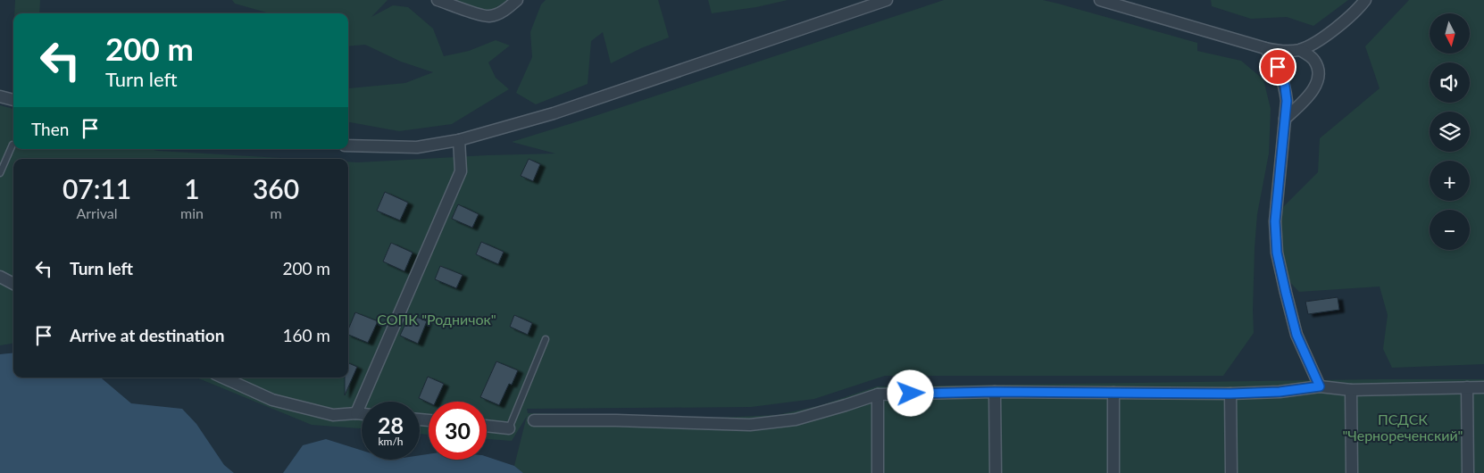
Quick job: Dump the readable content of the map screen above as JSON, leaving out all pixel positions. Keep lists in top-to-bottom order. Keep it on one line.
{"parks":["СОПК \"Родничок\"","ПСДСК \"Чернореченский\""],"north":"bottom","page":{"map_buttons":["+","−"],"turn":["200 m","Turn left"],"then":"Then","eta":["07:11","Arrival","1","min","360","m"],"list":[{"name":"Turn left","value":"200 m"},{"name":"Arrive at destination","value":"160 m"}],"speed":"28 km/h","limit":"30"}}
